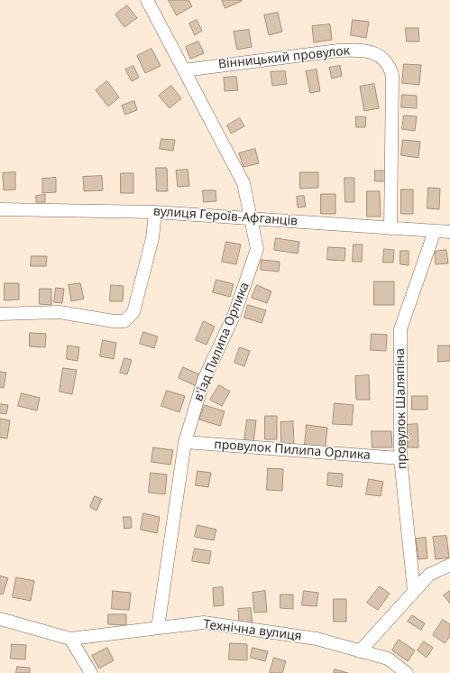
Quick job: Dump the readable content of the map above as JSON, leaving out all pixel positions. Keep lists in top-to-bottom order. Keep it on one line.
{"streets":{"street":["Вінницький провулок","вулиця Героїв-Афганців","в'їзд Пилипа Орлика","провулок Шаляпіна","провулок Пилипа Орлика","Технічна вулиця"]},"crossings":[["Вінницький провулок","вулиця Героїв-Афганців"],["Вінницький провулок","в'їзд Пилипа Орлика"],["вулиця Героїв-Афганців","в'їзд Пилипа Орлика"],["вулиця Героїв-Афганців","провулок Шаляпіна"],["в'їзд Пилипа Орлика","провулок Пилипа Орлика"],["в'їзд Пилипа Орлика","Технічна вулиця"],["провулок Шаляпіна","провулок Пилипа Орлика"]]}
